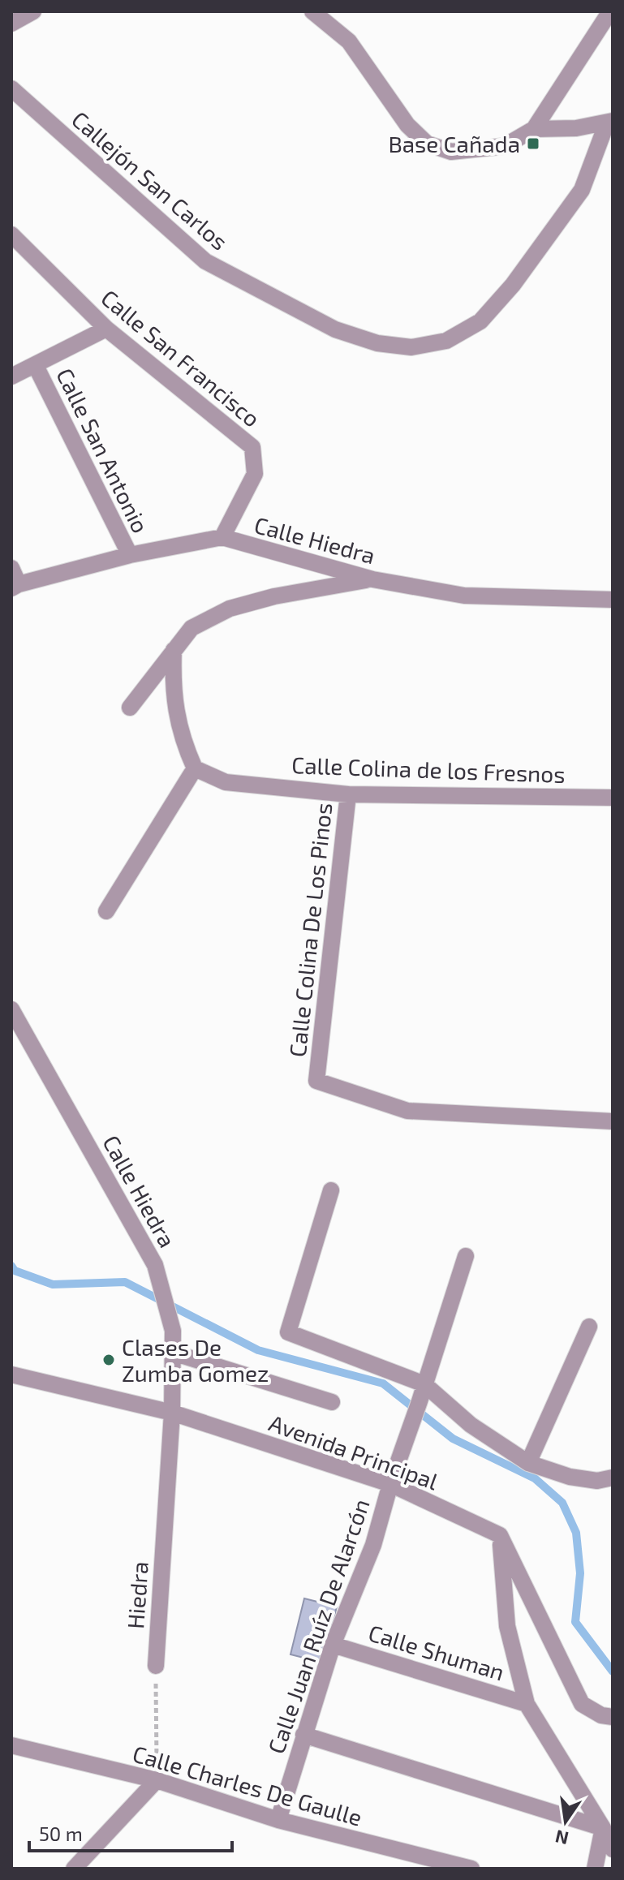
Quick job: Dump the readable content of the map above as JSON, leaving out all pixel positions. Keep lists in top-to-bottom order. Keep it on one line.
{"streets":{"street":["Callejón San Carlos","Calle San Francisco","Calle San Antonio","Calle Hiedra","Calle Colina de los Fresnos","Calle Colina De Los Pinos","Avenida Principal","Hiedra","Calle Juan Ruíz De Alarcón","Calle Shuman","Calle Charles De Gaulle"]},"crossings":[["Calle San Francisco","Calle Hiedra"],["Calle San Antonio","Calle Hiedra"],["Calle Hiedra","Avenida Principal"],["Calle Hiedra","Hiedra"],["Calle Colina de los Fresnos","Calle Colina De Los Pinos"],["Avenida Principal","Hiedra"],["Avenida Principal","Calle Juan Ruíz De Alarcón"],["Calle Juan Ruíz De Alarcón","Calle Shuman"],["Calle Juan Ruíz De Alarcón","Calle Charles De Gaulle"]],"places":{"transit":["Base Cañada"],"other":["Clases De Zumba Gomez"]},"scale_bar":"50 m","north":"bottom"}
